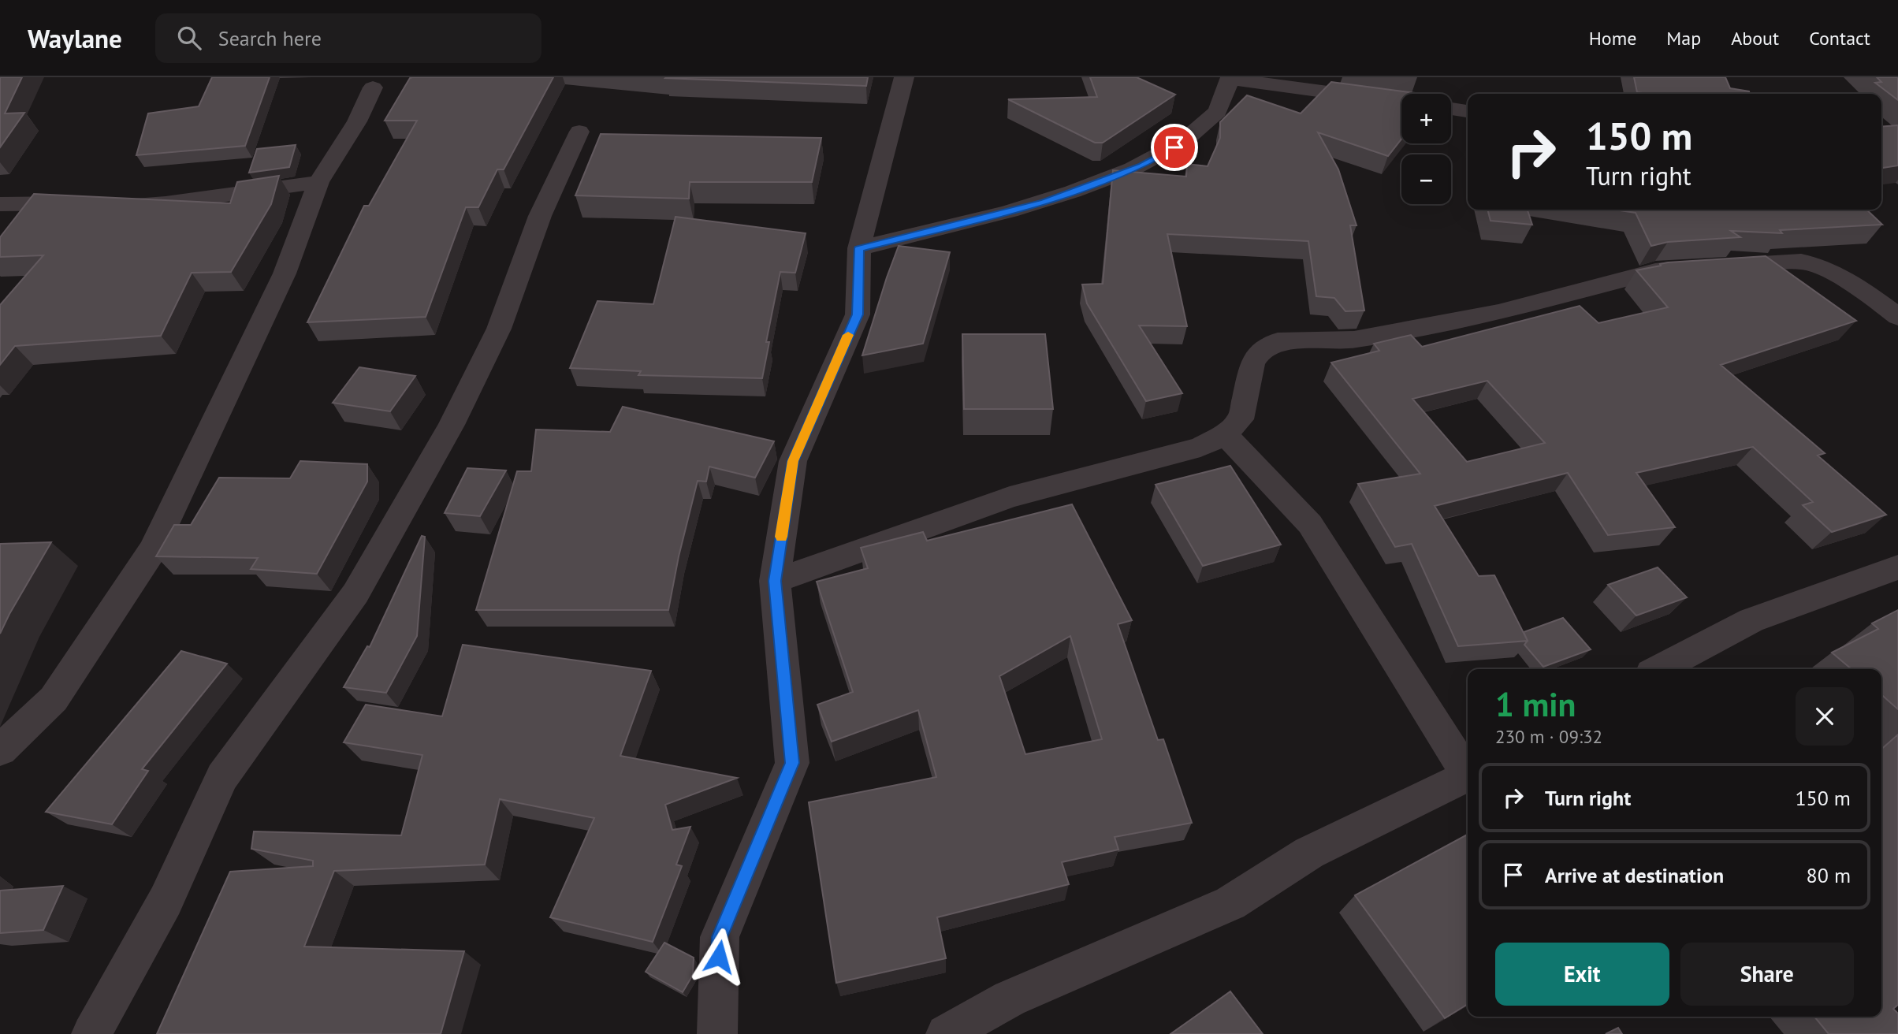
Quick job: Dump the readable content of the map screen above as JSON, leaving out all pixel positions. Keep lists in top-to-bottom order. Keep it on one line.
{"page":{"header":"Waylane","search":"Search here","nav":["Home","Map","About","Contact"],"map_buttons":["+","−"],"turn":["150 m","Turn right"],"heading":["1 min","230 m · 09:32"],"list":[{"name":"Turn right","value":"150 m"},{"name":"Arrive at destination","value":"80 m"}],"buttons":["Exit","Share"]}}
